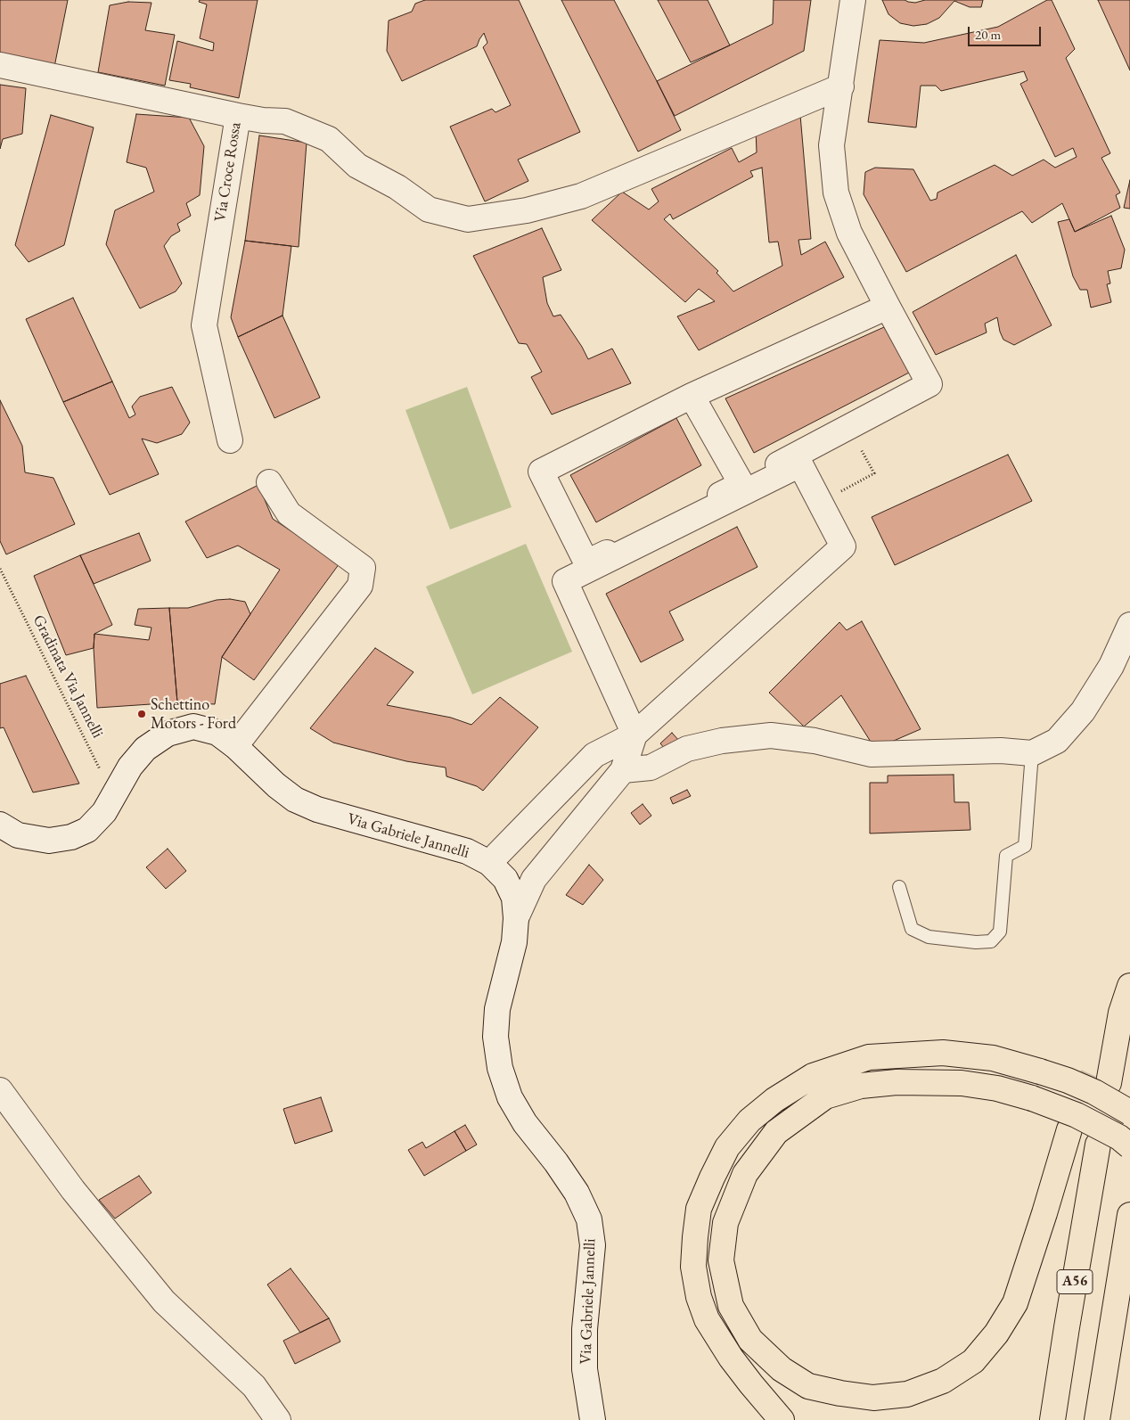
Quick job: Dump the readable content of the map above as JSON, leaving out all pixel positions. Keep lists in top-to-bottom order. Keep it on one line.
{"streets":{"highway":["A56"],"street":["Via Croce Rossa","Via Gabriele Jannelli"],"path":["Gradinata Via Jannelli"]},"crossings":[["Gradinata Via Jannelli","Via Gabriele Jannelli"]],"places":["Schettino Motors - Ford"],"scale_bar":"20 m"}
